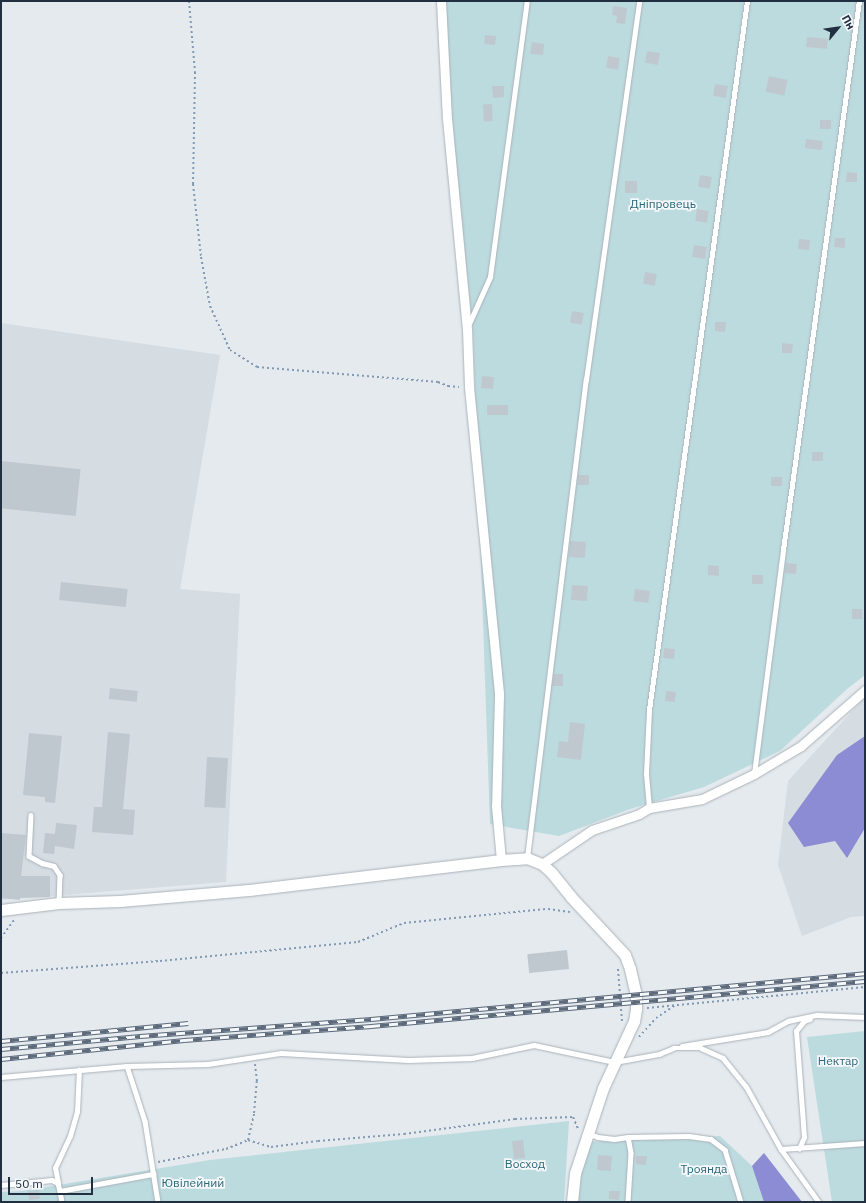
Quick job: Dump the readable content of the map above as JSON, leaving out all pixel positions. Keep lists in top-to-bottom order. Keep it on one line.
{"parks":["Дніпровець","Нектар","Восход","Троянда","Ювілейний"],"scale_bar":"50 m","north":"top right"}
